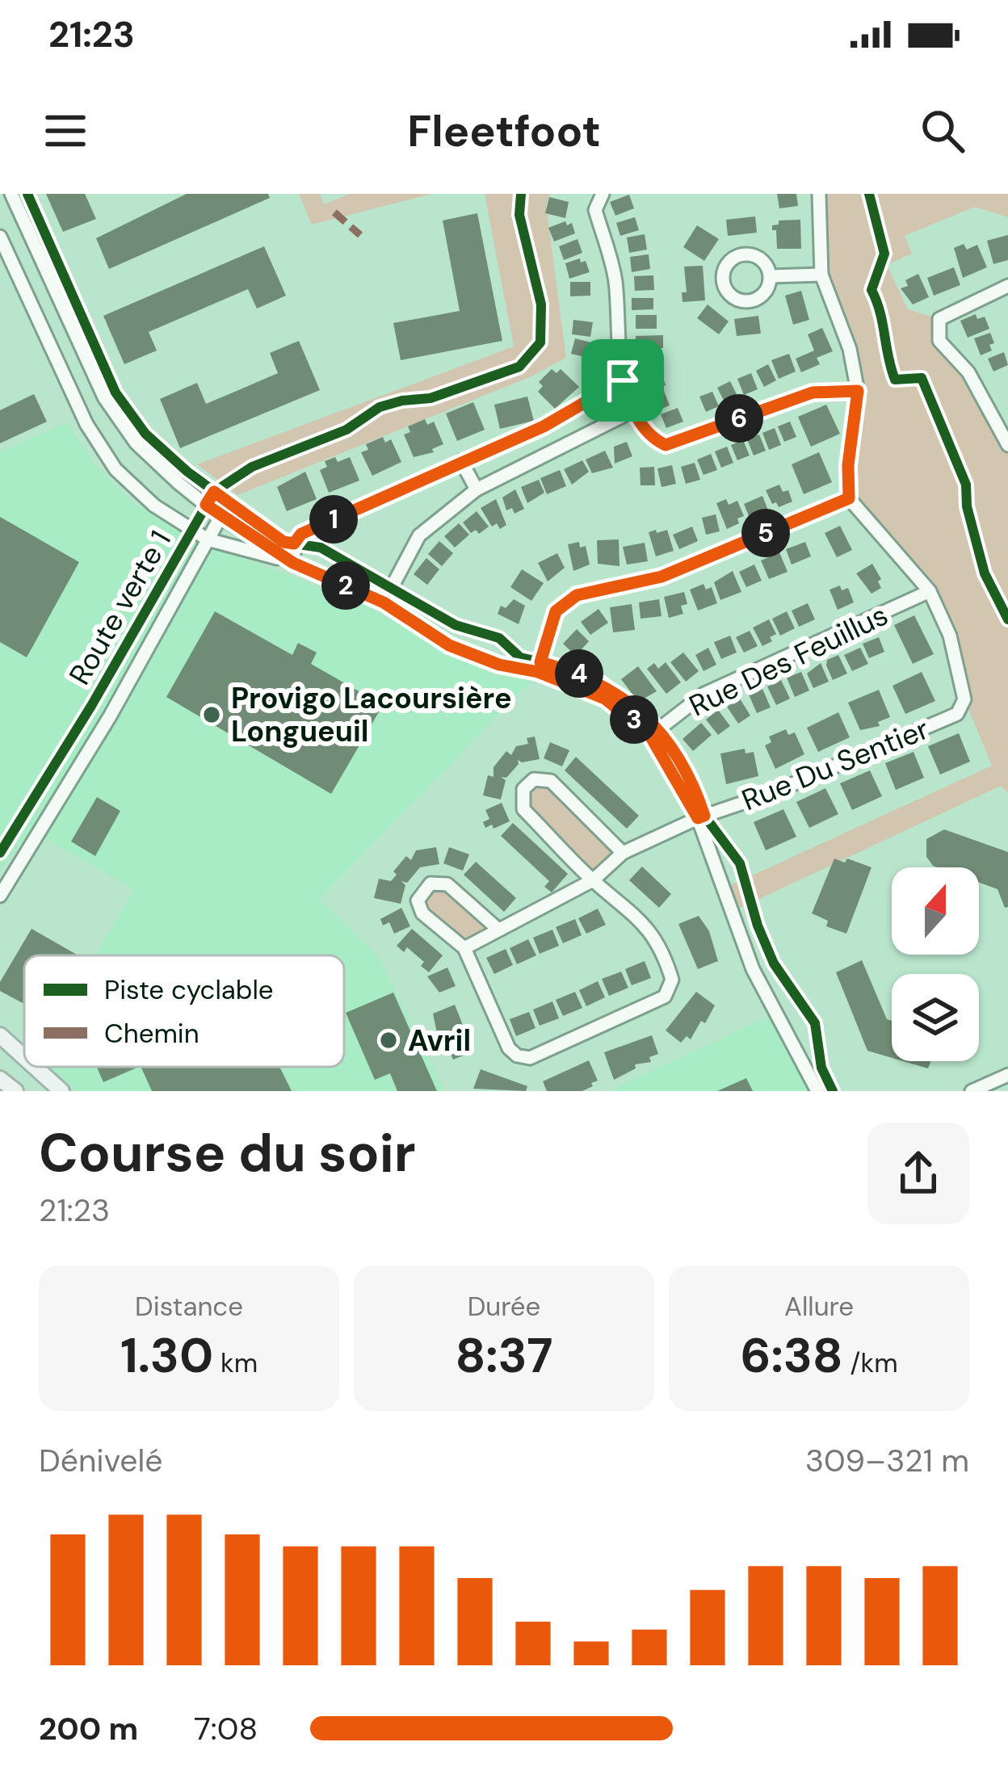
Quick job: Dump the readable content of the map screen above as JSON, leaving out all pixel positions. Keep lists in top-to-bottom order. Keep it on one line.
{"streets":{"street":["Rue Des Feuillus","Rue Du Sentier"],"cycle path":["Route verte 1"]},"crossings":[["Rue Des Feuillus","Rue Du Sentier"]],"places":["Provigo Lacoursière Longueuil","Avril"],"legend":["Piste cyclable","Chemin"],"north":"top","page":{"status":"21:23","header":"Fleetfoot","pins":["6","1","5","2","4","3"],"heading":["Course du soir","21:23"],"stats":[["Distance","1.30 km"],["Durée","8:37"],["Allure","6:38 /km"]],"chart":["Dénivelé","309–321 m"],"list":[{"name":"200 m","note":"7:08"}]}}
